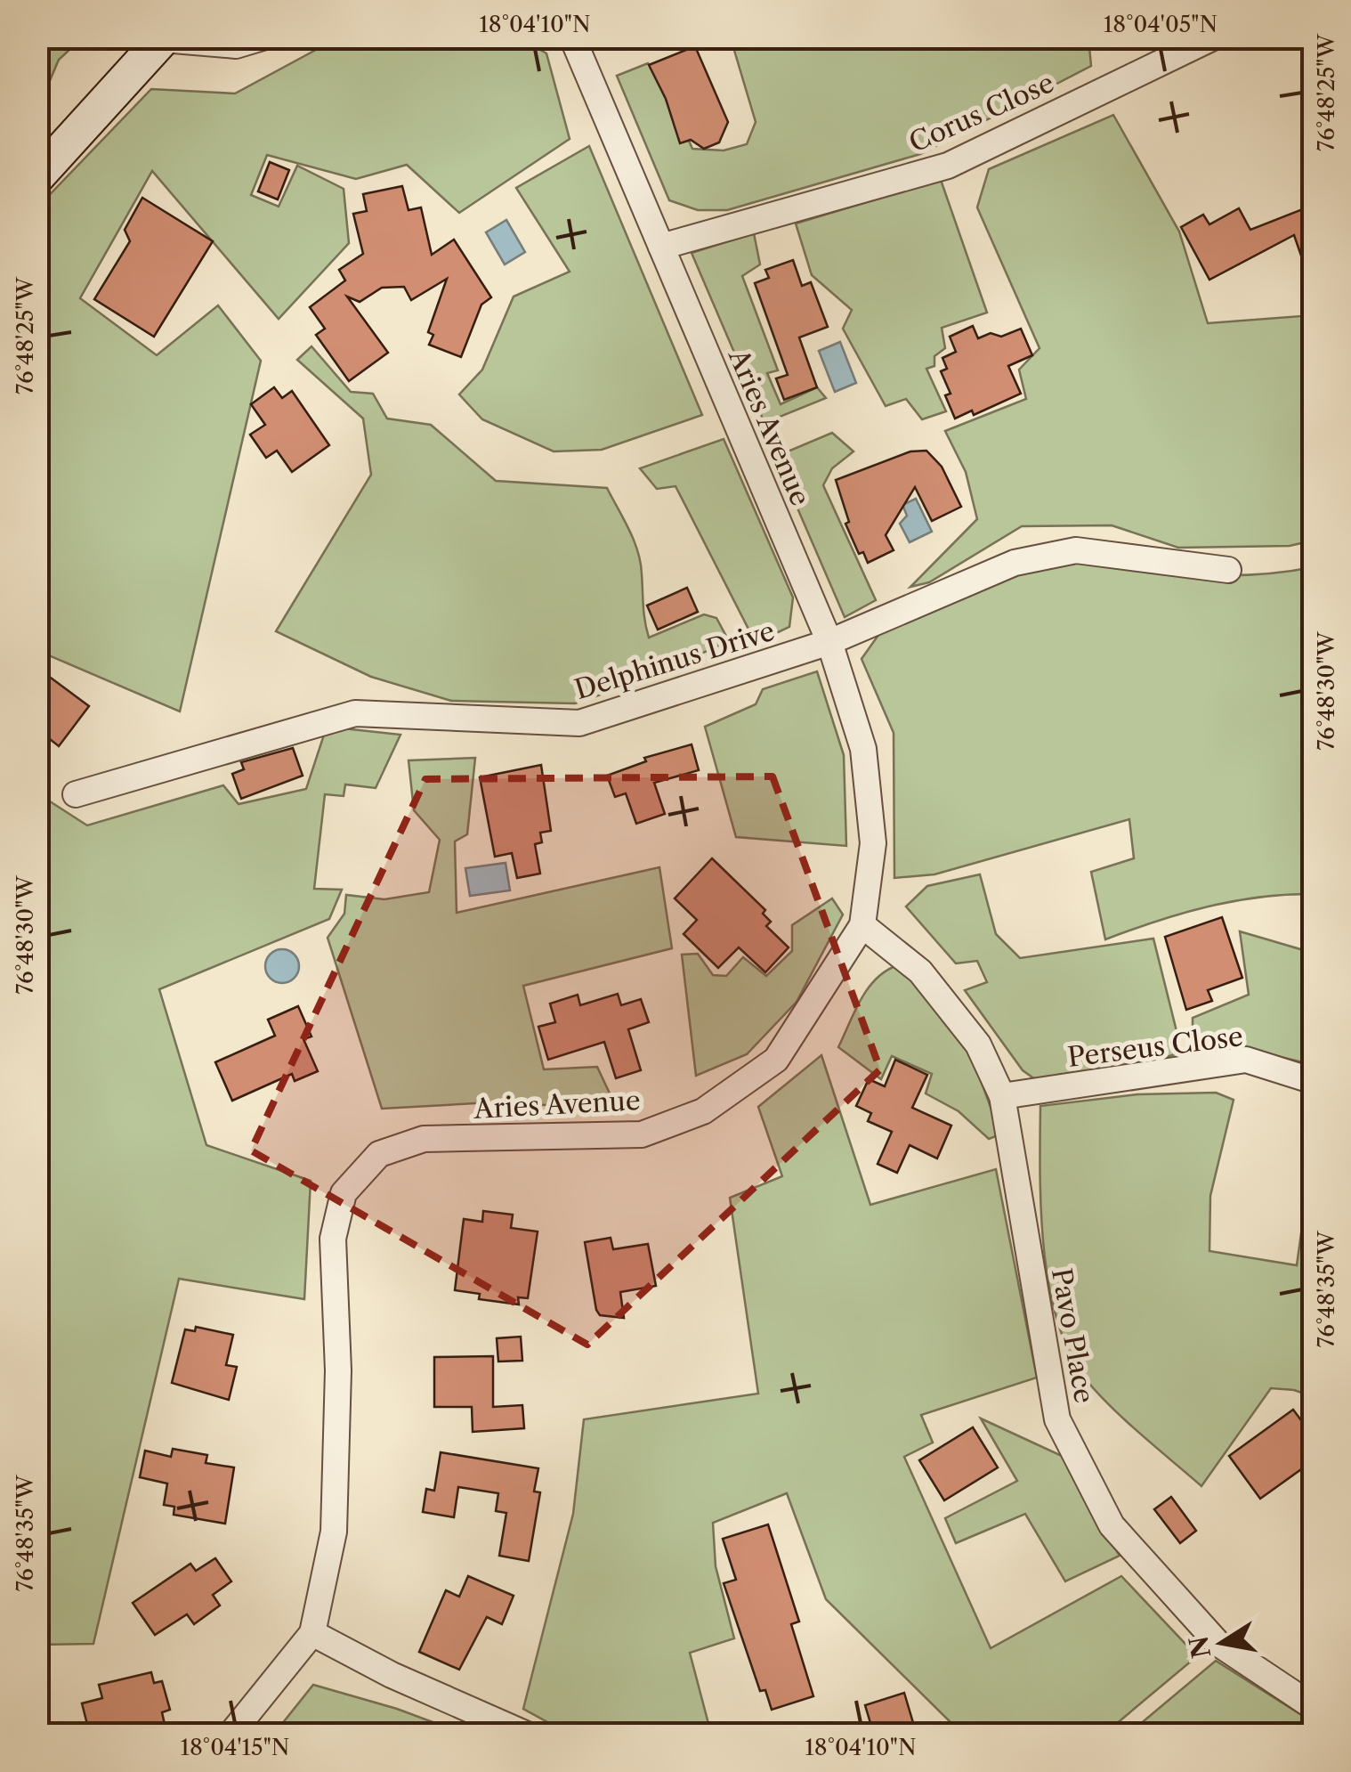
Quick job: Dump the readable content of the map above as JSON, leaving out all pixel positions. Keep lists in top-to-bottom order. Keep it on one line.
{"streets":{"street":["Corus Close","Aries Avenue","Delphinus Drive","Perseus Close","Pavo Place"]},"crossings":[["Corus Close","Aries Avenue"],["Aries Avenue","Delphinus Drive"],["Aries Avenue","Pavo Place"],["Perseus Close","Pavo Place"]],"north":"left","coordinates":["18°04'10\"N","18°04'05\"N","76°48'25\"W","76°48'30\"W","76°48'35\"W","18°04'15\"N"]}
